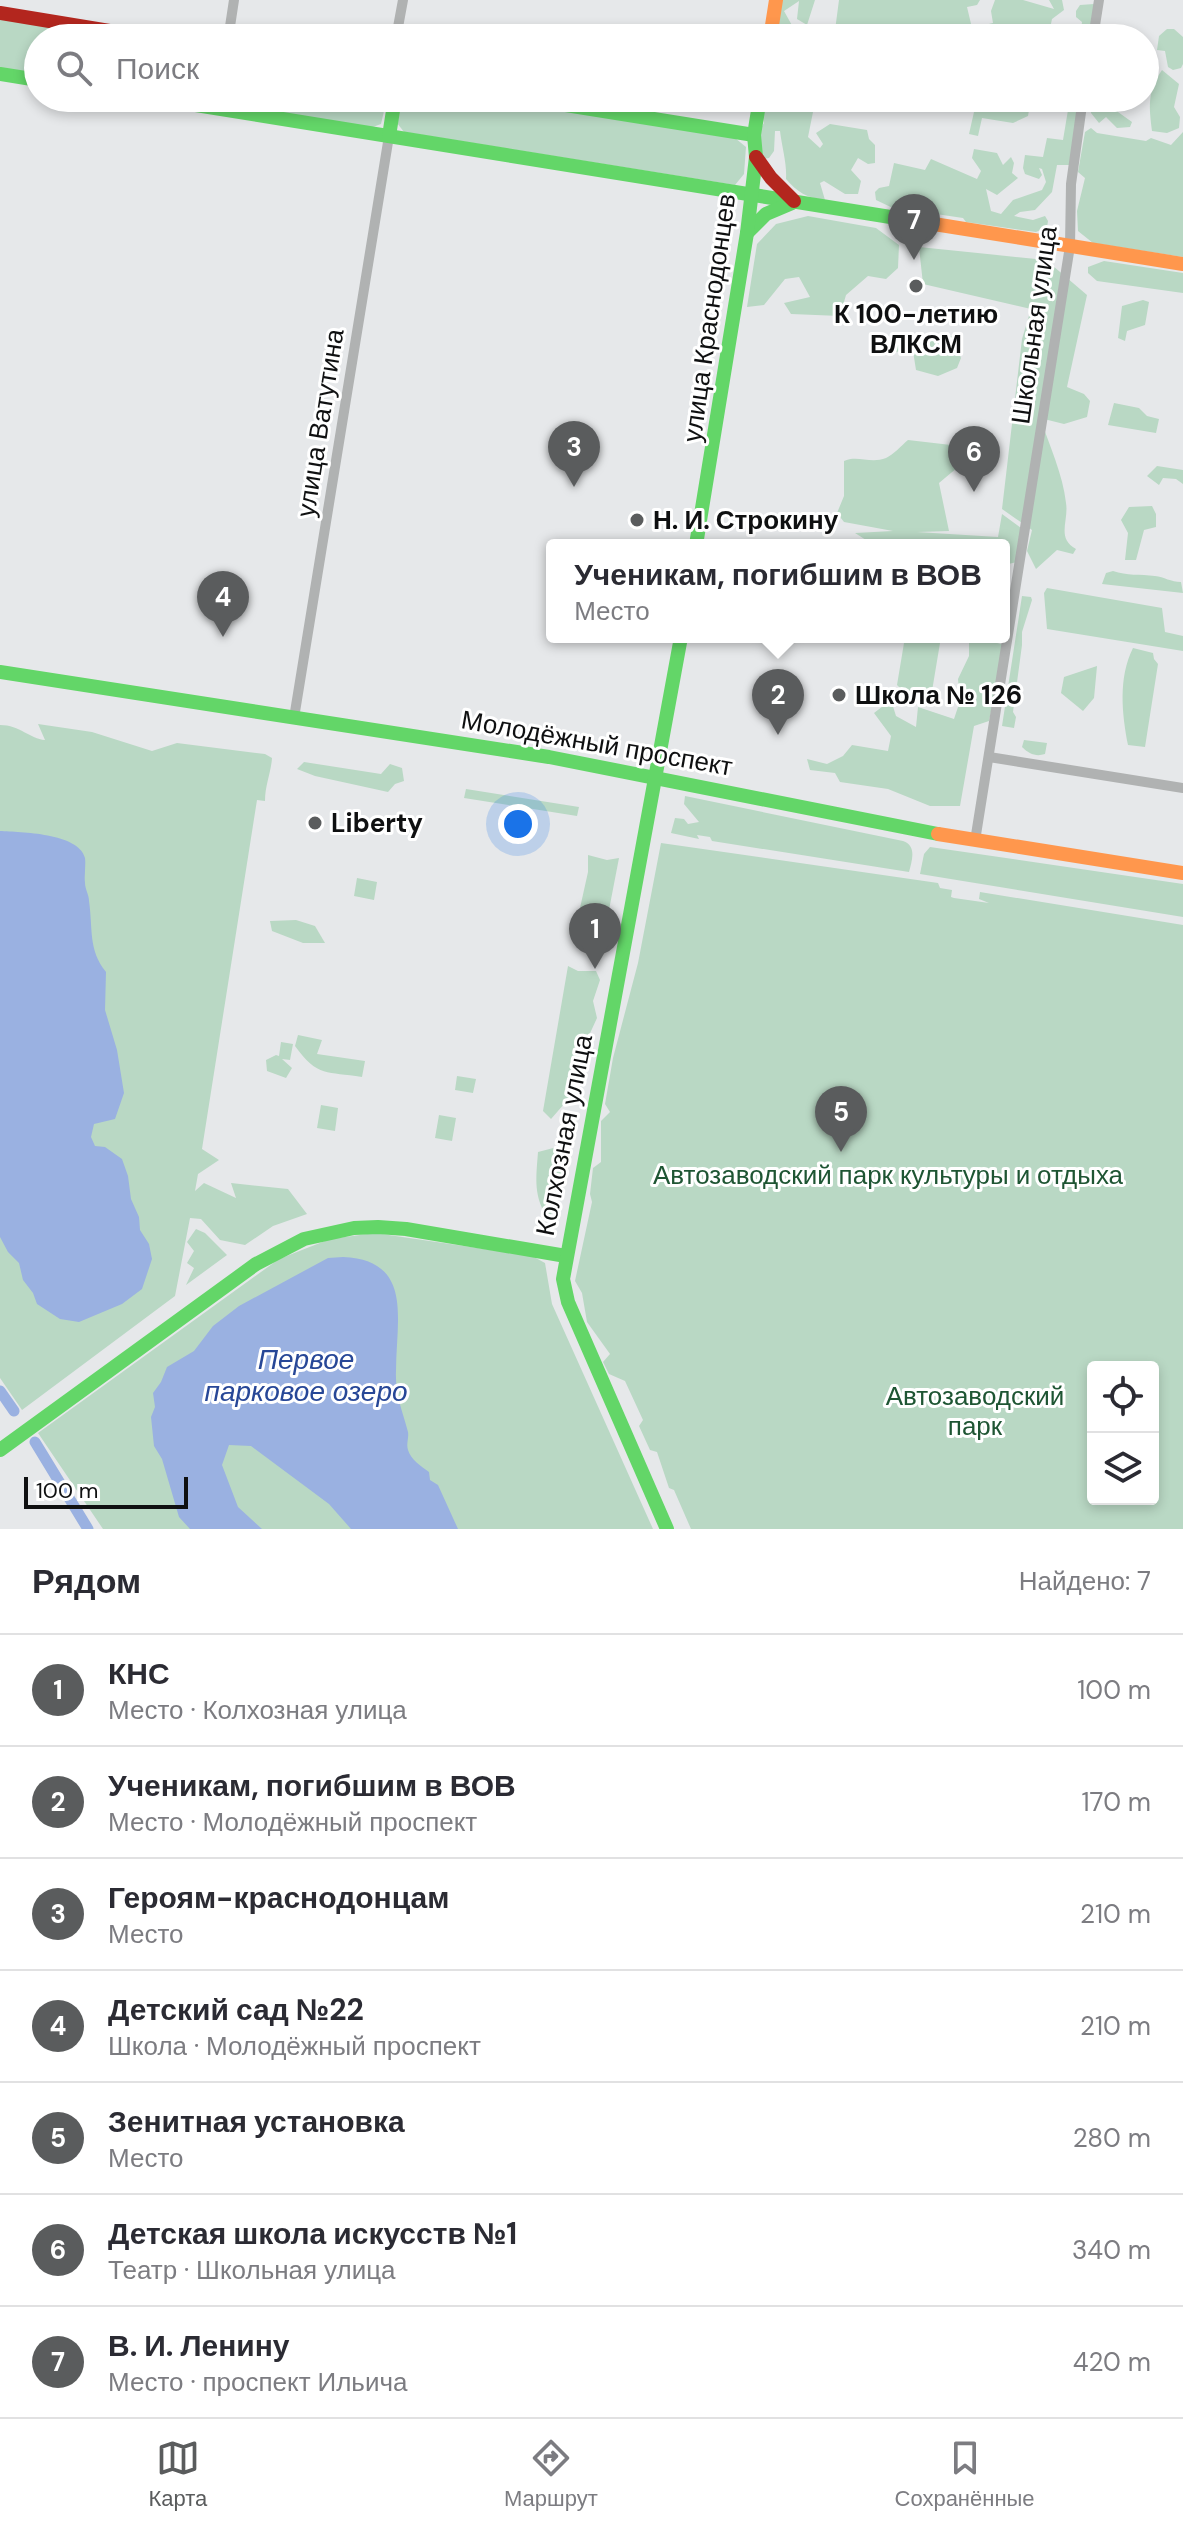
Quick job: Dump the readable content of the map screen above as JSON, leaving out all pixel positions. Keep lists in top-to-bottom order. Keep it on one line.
{"streets":{"main road":["улица Краснодонцев","Молодёжный проспект","Колхозная улица"],"street":["Школьная улица","улица Ватутина"]},"crossings":[["Школьная улица","Молодёжный проспект"],["улица Ватутина","Молодёжный проспект"],["Молодёжный проспект","Колхозная улица"]],"water":["Первое парковое озеро"],"parks":["Автозаводский парк культуры и отдыха","Автозаводский парк"],"places":["К 100-летию ВЛКСМ","Н. И. Строкину","Школа № 126","Liberty"],"scale_bar":"100 m","page":{"search":"Поиск","pins":["7","3","6","4","2","1","5"],"popup":["Ученикам, погибшим в ВОВ","Место"],"scale":"100 m","heading":["Рядом","Найдено: 7"],"list":[{"mark":"1","name":"КНС","note":"Место · Колхозная улица","value":"100 m"},{"mark":"2","name":"Ученикам, погибшим в ВОВ","note":"Место · Молодёжный проспект","value":"170 m"},{"mark":"3","name":"Героям-краснодонцам","note":"Место","value":"210 m"},{"mark":"4","name":"Детский сад №22","note":"Школа · Молодёжный проспект","value":"210 m"},{"mark":"5","name":"Зенитная установка","note":"Место","value":"280 m"},{"mark":"6","name":"Детская школа искусств №1","note":"Театр · Школьная улица","value":"340 m"},{"mark":"7","name":"В. И. Ленину","note":"Место · проспект Ильича","value":"420 m"}],"nav":["Карта","Маршрут","Сохранённые"]}}
